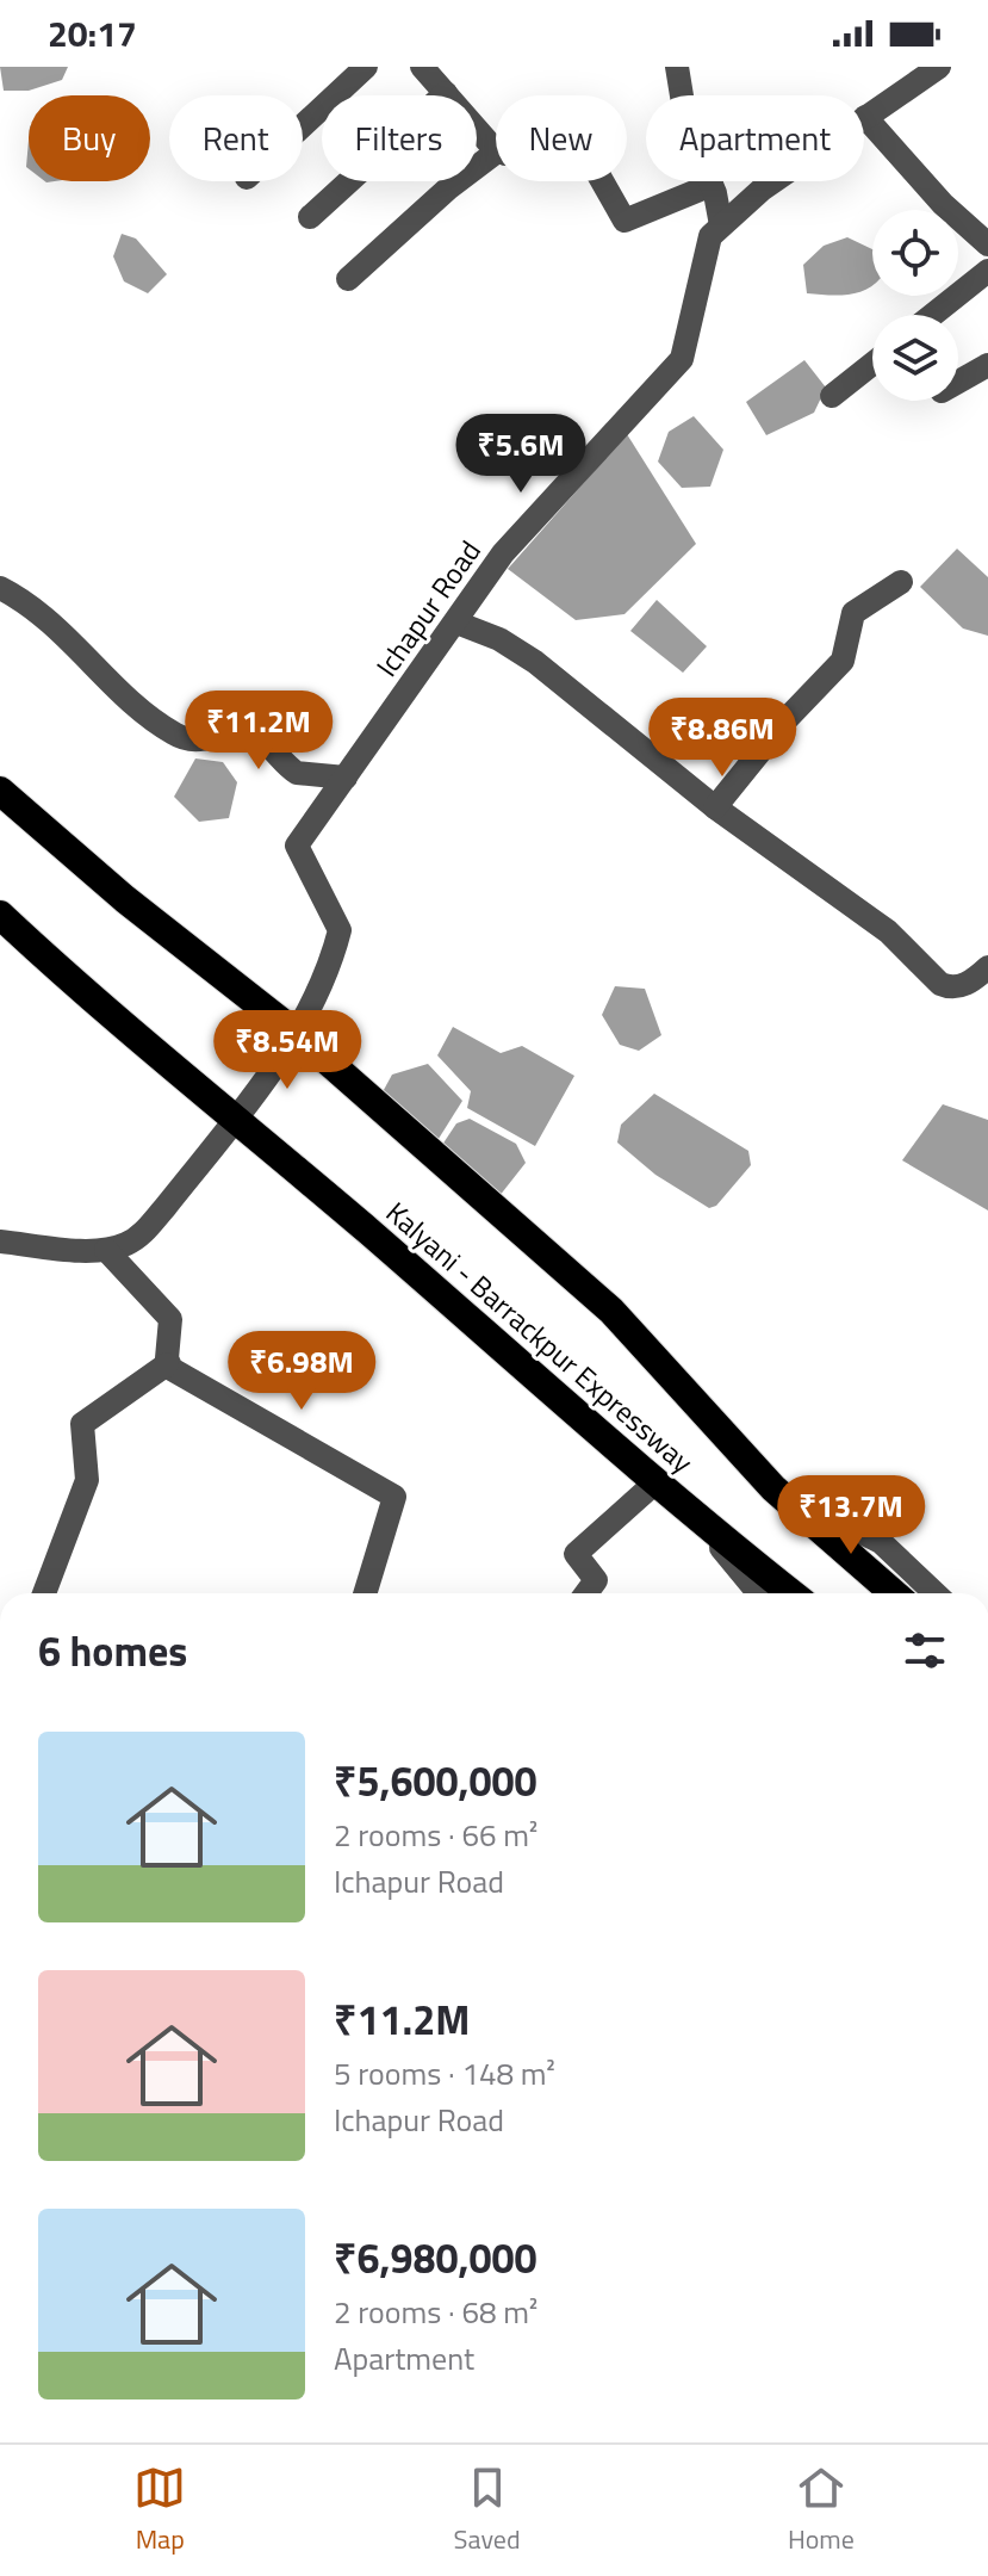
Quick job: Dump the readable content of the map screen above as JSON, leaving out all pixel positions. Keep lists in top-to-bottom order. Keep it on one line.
{"streets":{"highway":["Kalyani - Barrackpur Expressway"],"street":["Ichapur Road"]},"crossings":[["Ichapur Road","Kalyani - Barrackpur Expressway"]],"page":{"status":"20:17","chip":["Buy","Rent","Filters","New","Apartment"],"price":["₹5.6M","₹11.2M","₹8.86M","₹8.54M","₹6.98M","₹13.7M"],"heading":"6 homes","list":[{"name":"₹5,600,000","note":"2 rooms · 66 m² · Ichapur Road"},{"name":"₹11.2M","note":"5 rooms · 148 m² · Ichapur Road"},{"name":"₹6,980,000","note":"2 rooms · 68 m² · Apartment"}],"tabs":["Map","Saved","Home"]}}
